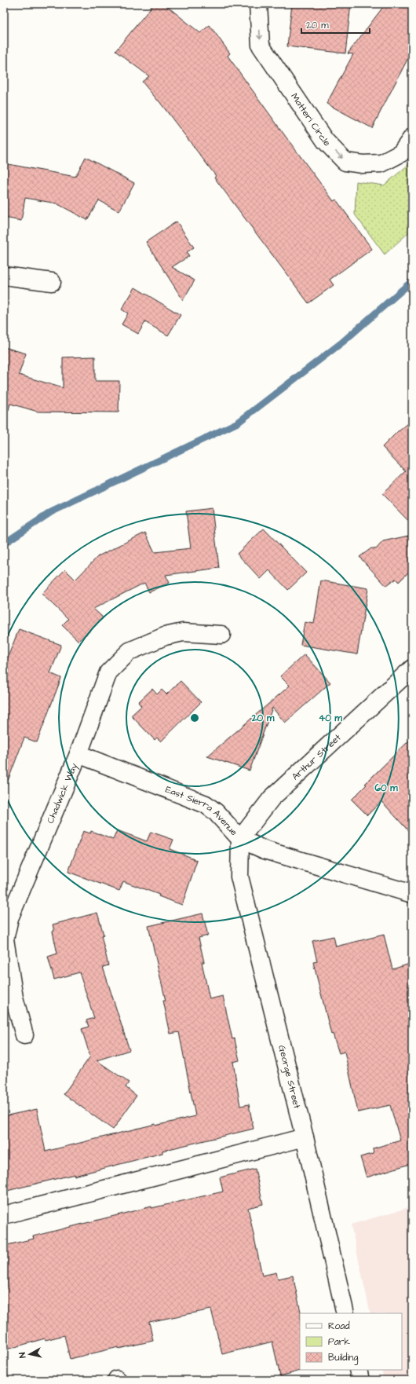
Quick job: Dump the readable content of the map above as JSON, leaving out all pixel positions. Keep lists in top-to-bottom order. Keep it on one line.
{"streets":{"street":["Matteri Circle","Arthur Street","Chadwick Way","East Sierra Avenue","George Street"]},"crossings":[["Arthur Street","East Sierra Avenue"],["Arthur Street","George Street"],["Chadwick Way","East Sierra Avenue"],["East Sierra Avenue","George Street"]],"legend":["Road","Park","Building"],"scale_bar":"20 m","north":"left","rings":["20 m","40 m","60 m"]}
